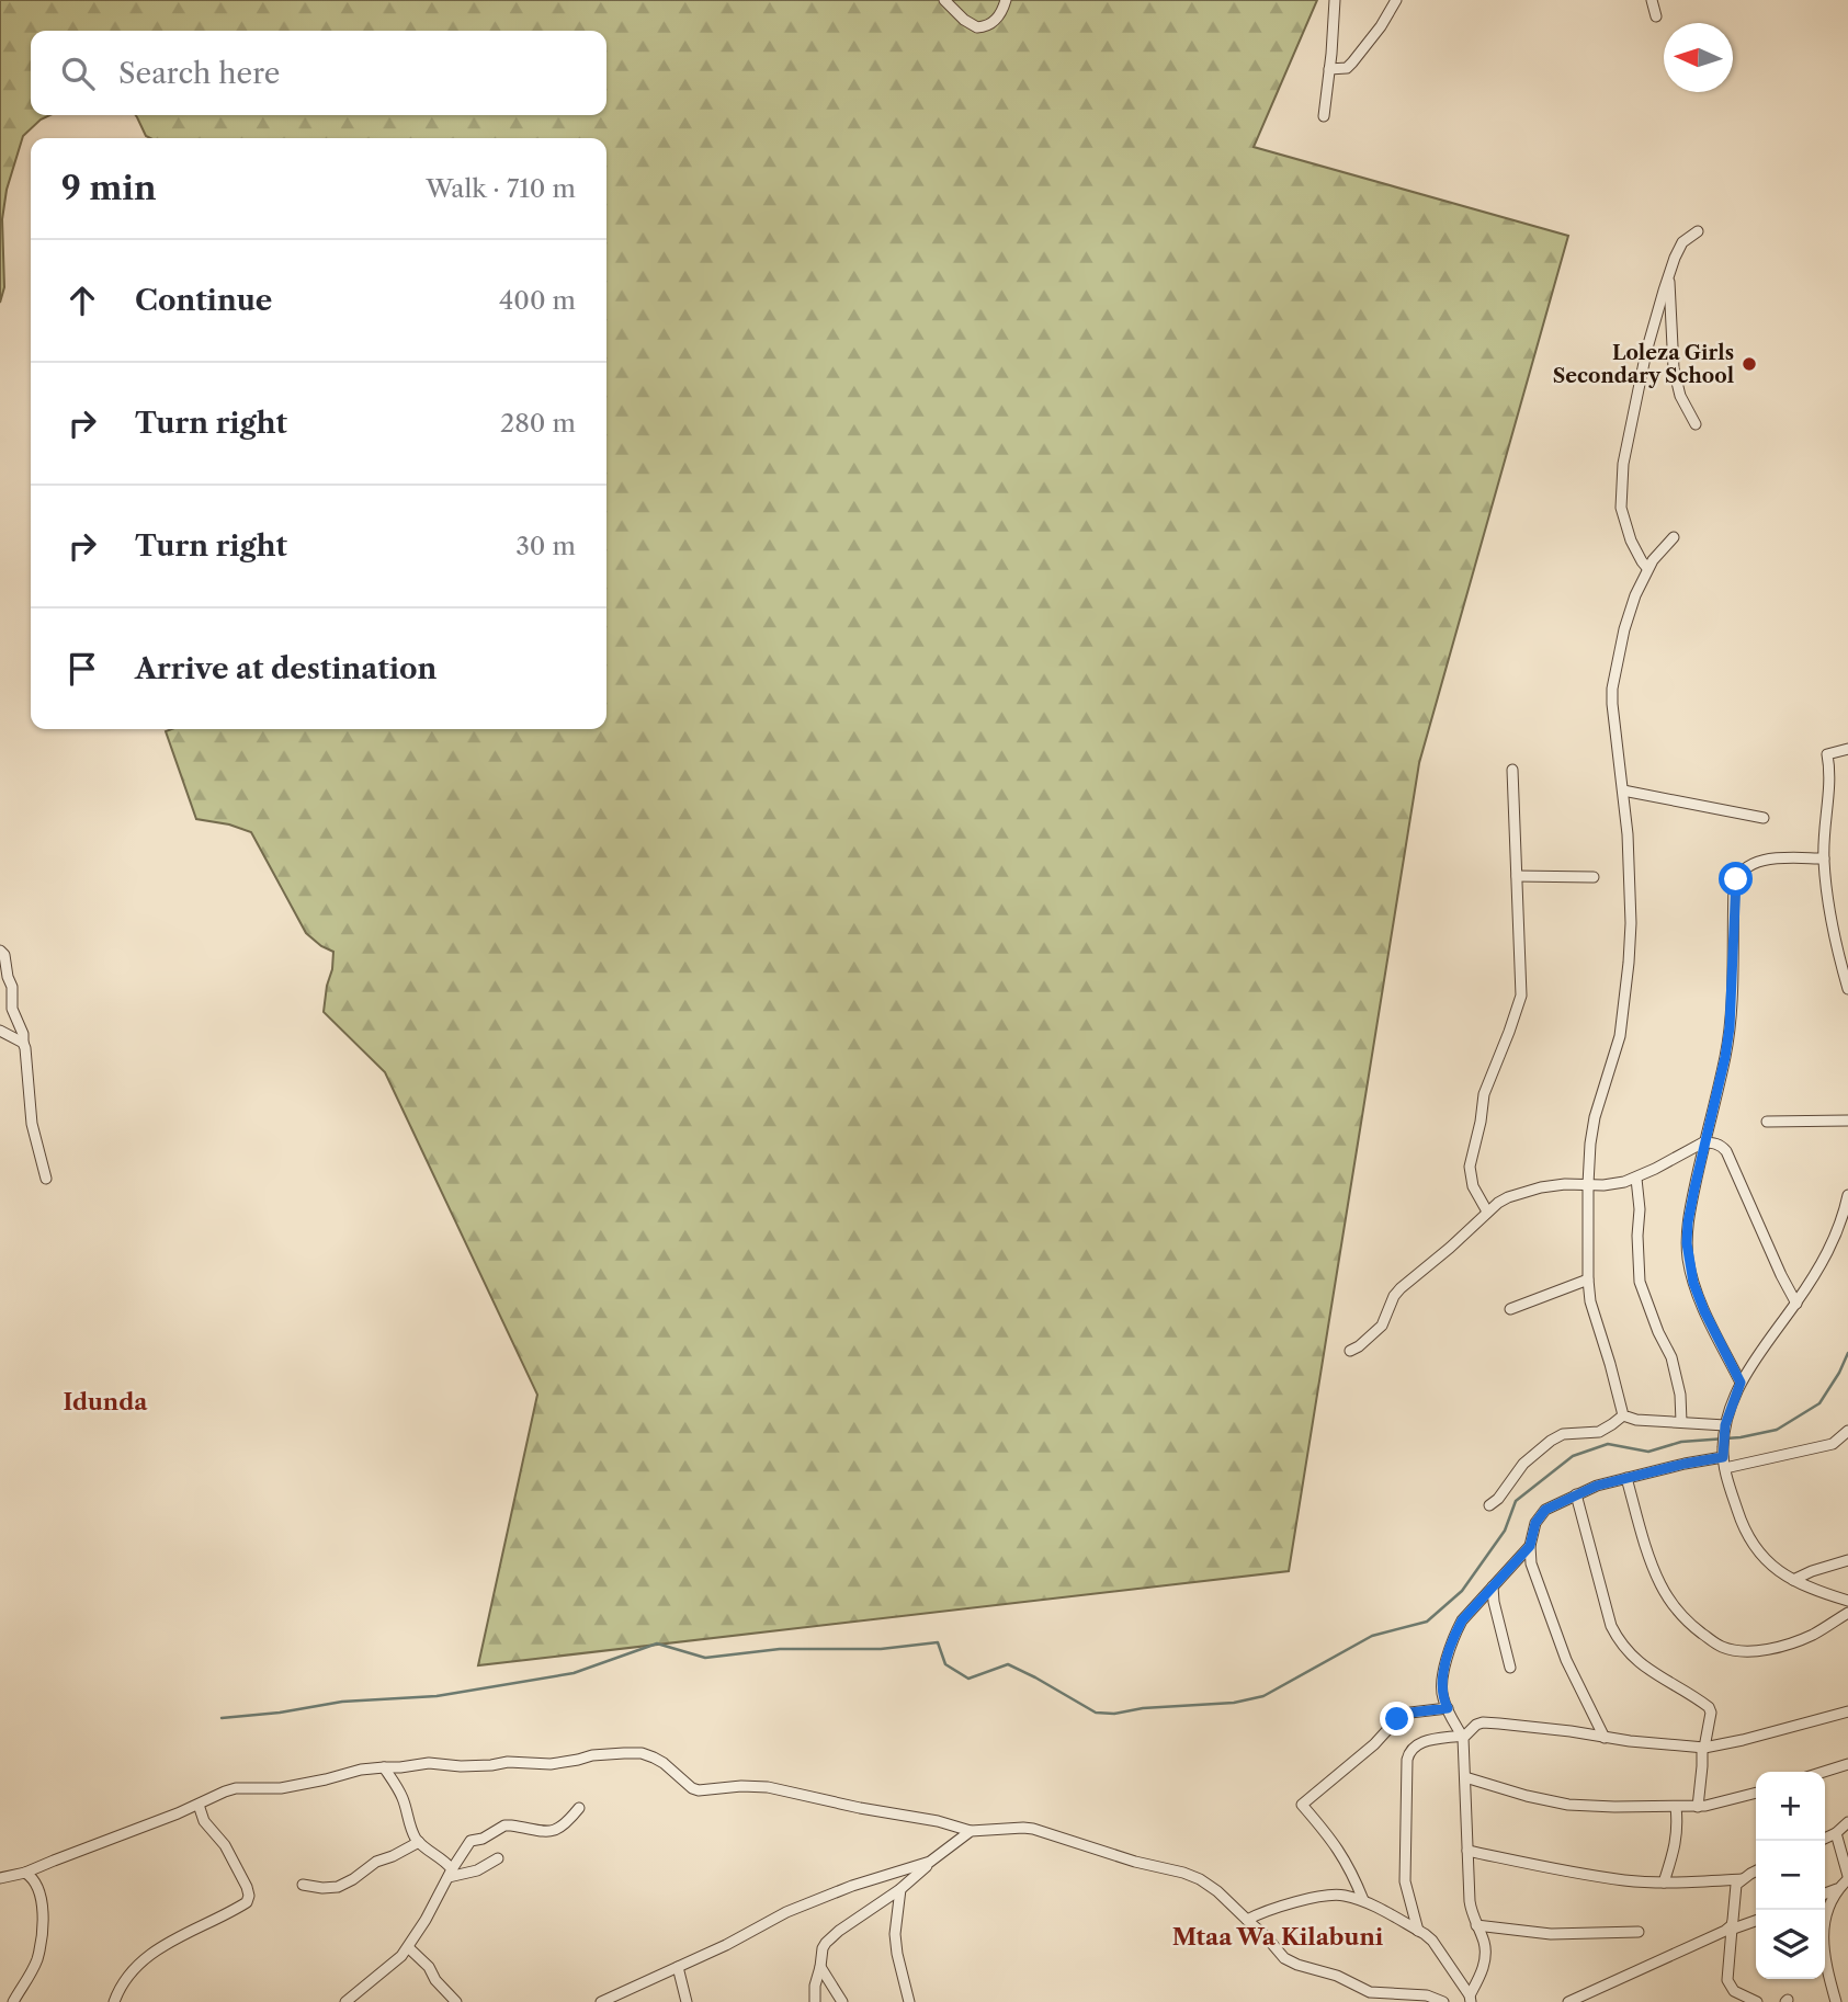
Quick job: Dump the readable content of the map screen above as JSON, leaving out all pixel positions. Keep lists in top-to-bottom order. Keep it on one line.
{"districts":["Idunda","Mtaa Wa Kilabuni"],"places":["Loleza Girls Secondary School"],"north":"left","page":{"search":"Search here","heading":["9 min","Walk · 710 m"],"list":[["Continue","400 m"],["Turn right","280 m"],["Turn right","30 m"],"Arrive at destination"],"map_buttons":["+","−"]}}
